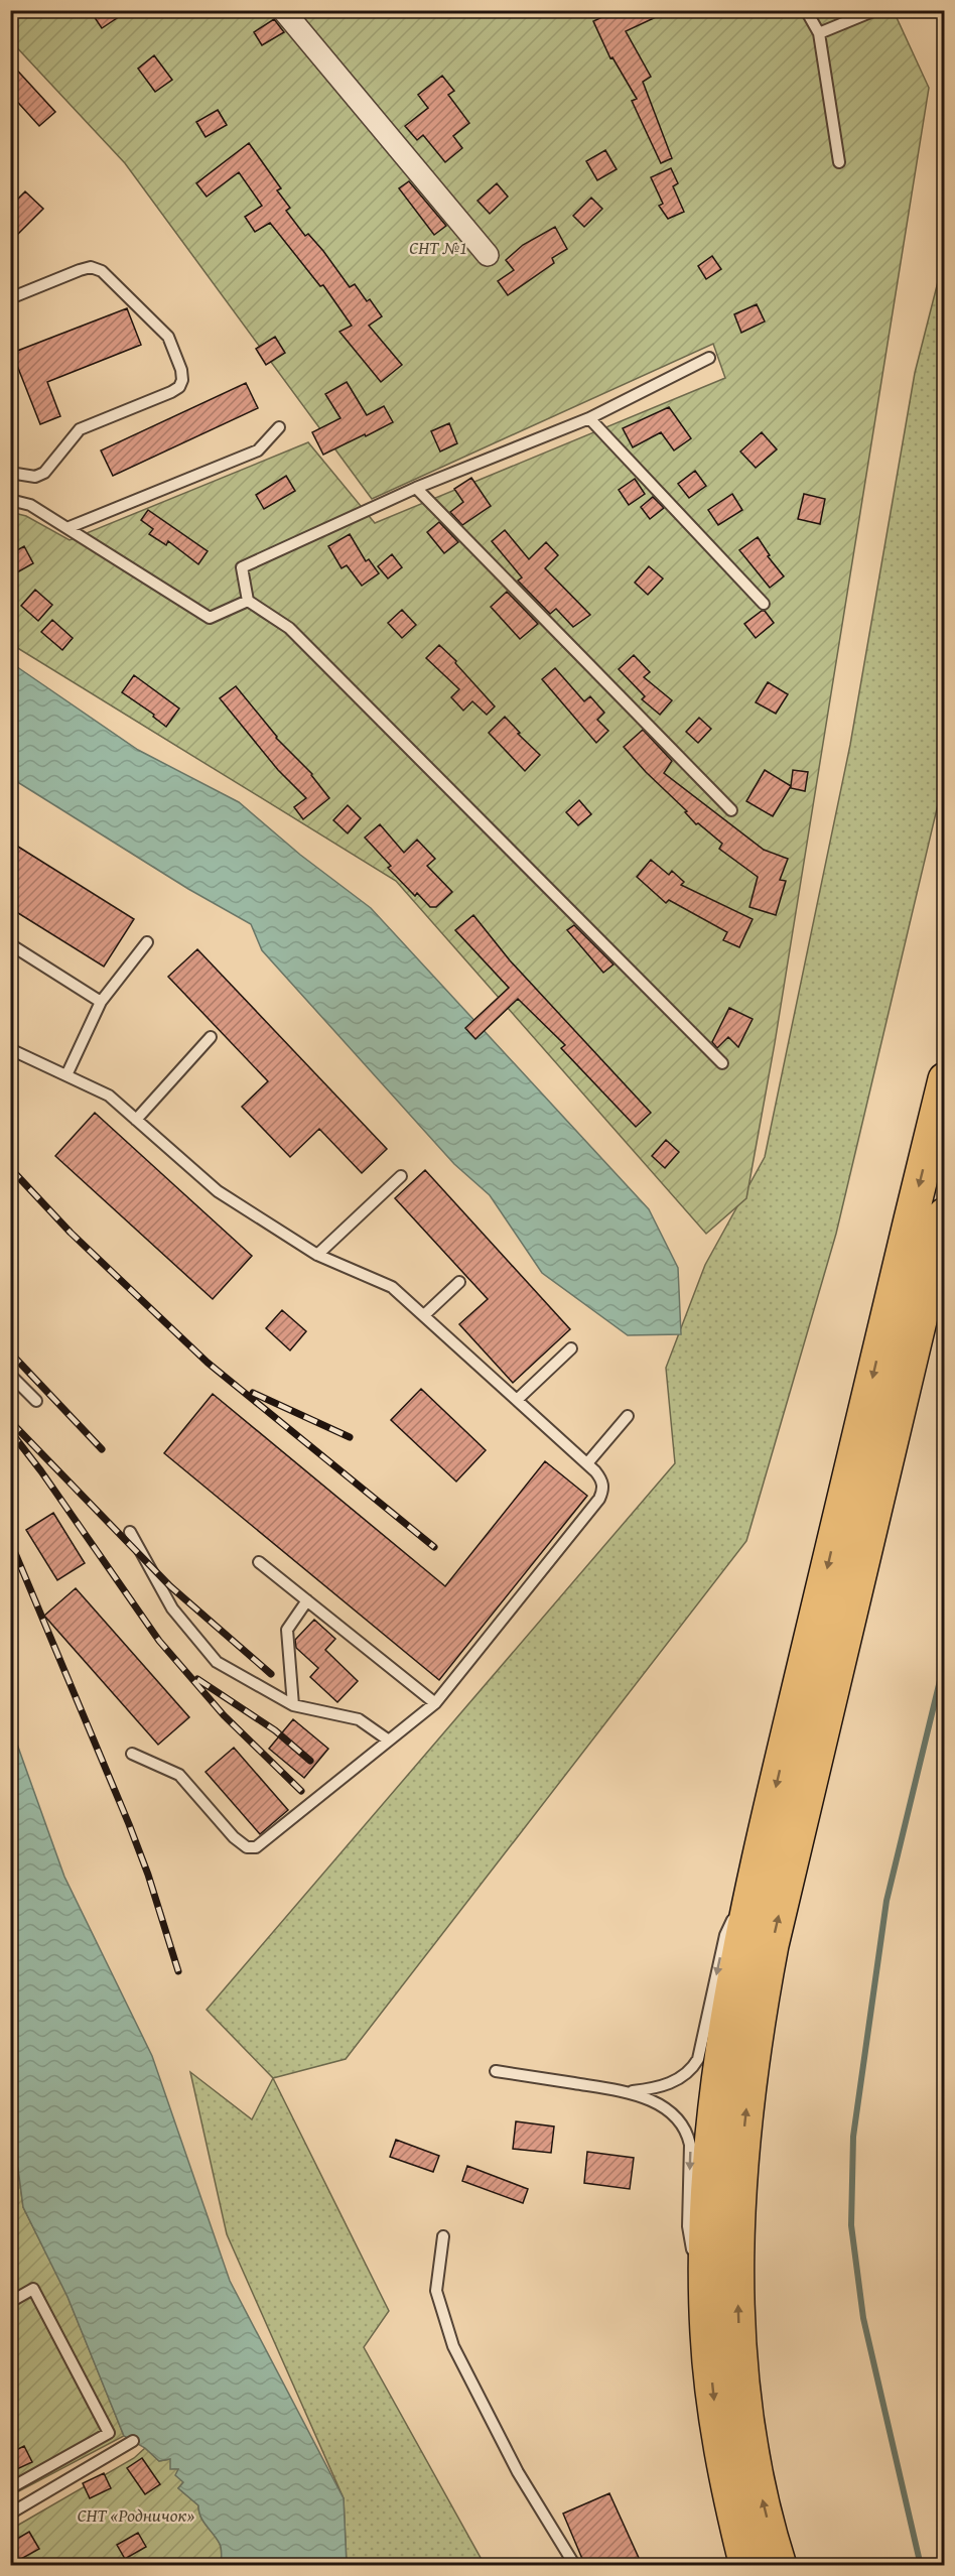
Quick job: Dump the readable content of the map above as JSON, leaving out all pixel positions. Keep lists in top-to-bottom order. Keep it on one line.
{"parks":["СНТ №1","СНТ «Родничок»"]}
